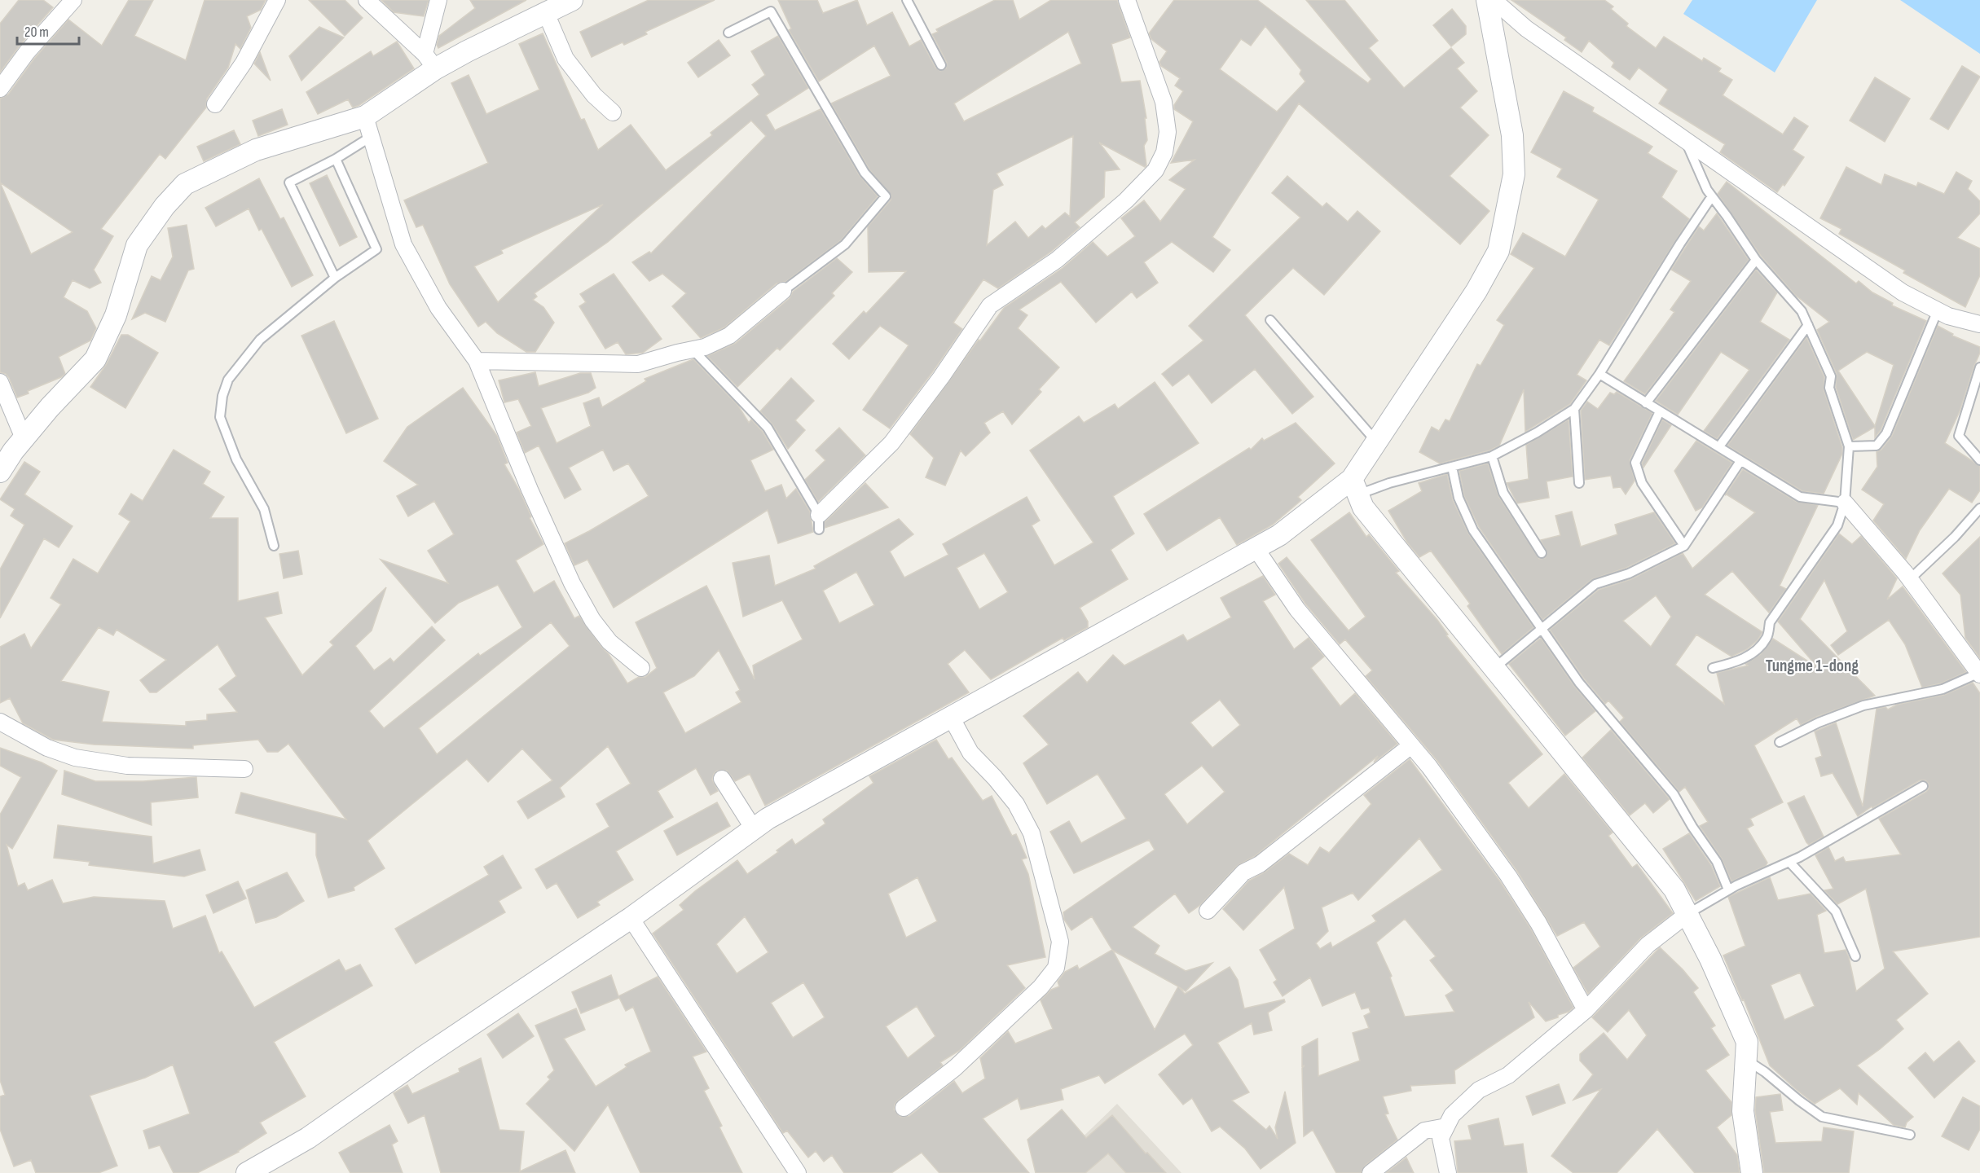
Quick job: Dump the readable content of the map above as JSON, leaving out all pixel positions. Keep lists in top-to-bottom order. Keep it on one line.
{"districts":["Tungme 1-dong"],"scale_bar":"20 m"}
